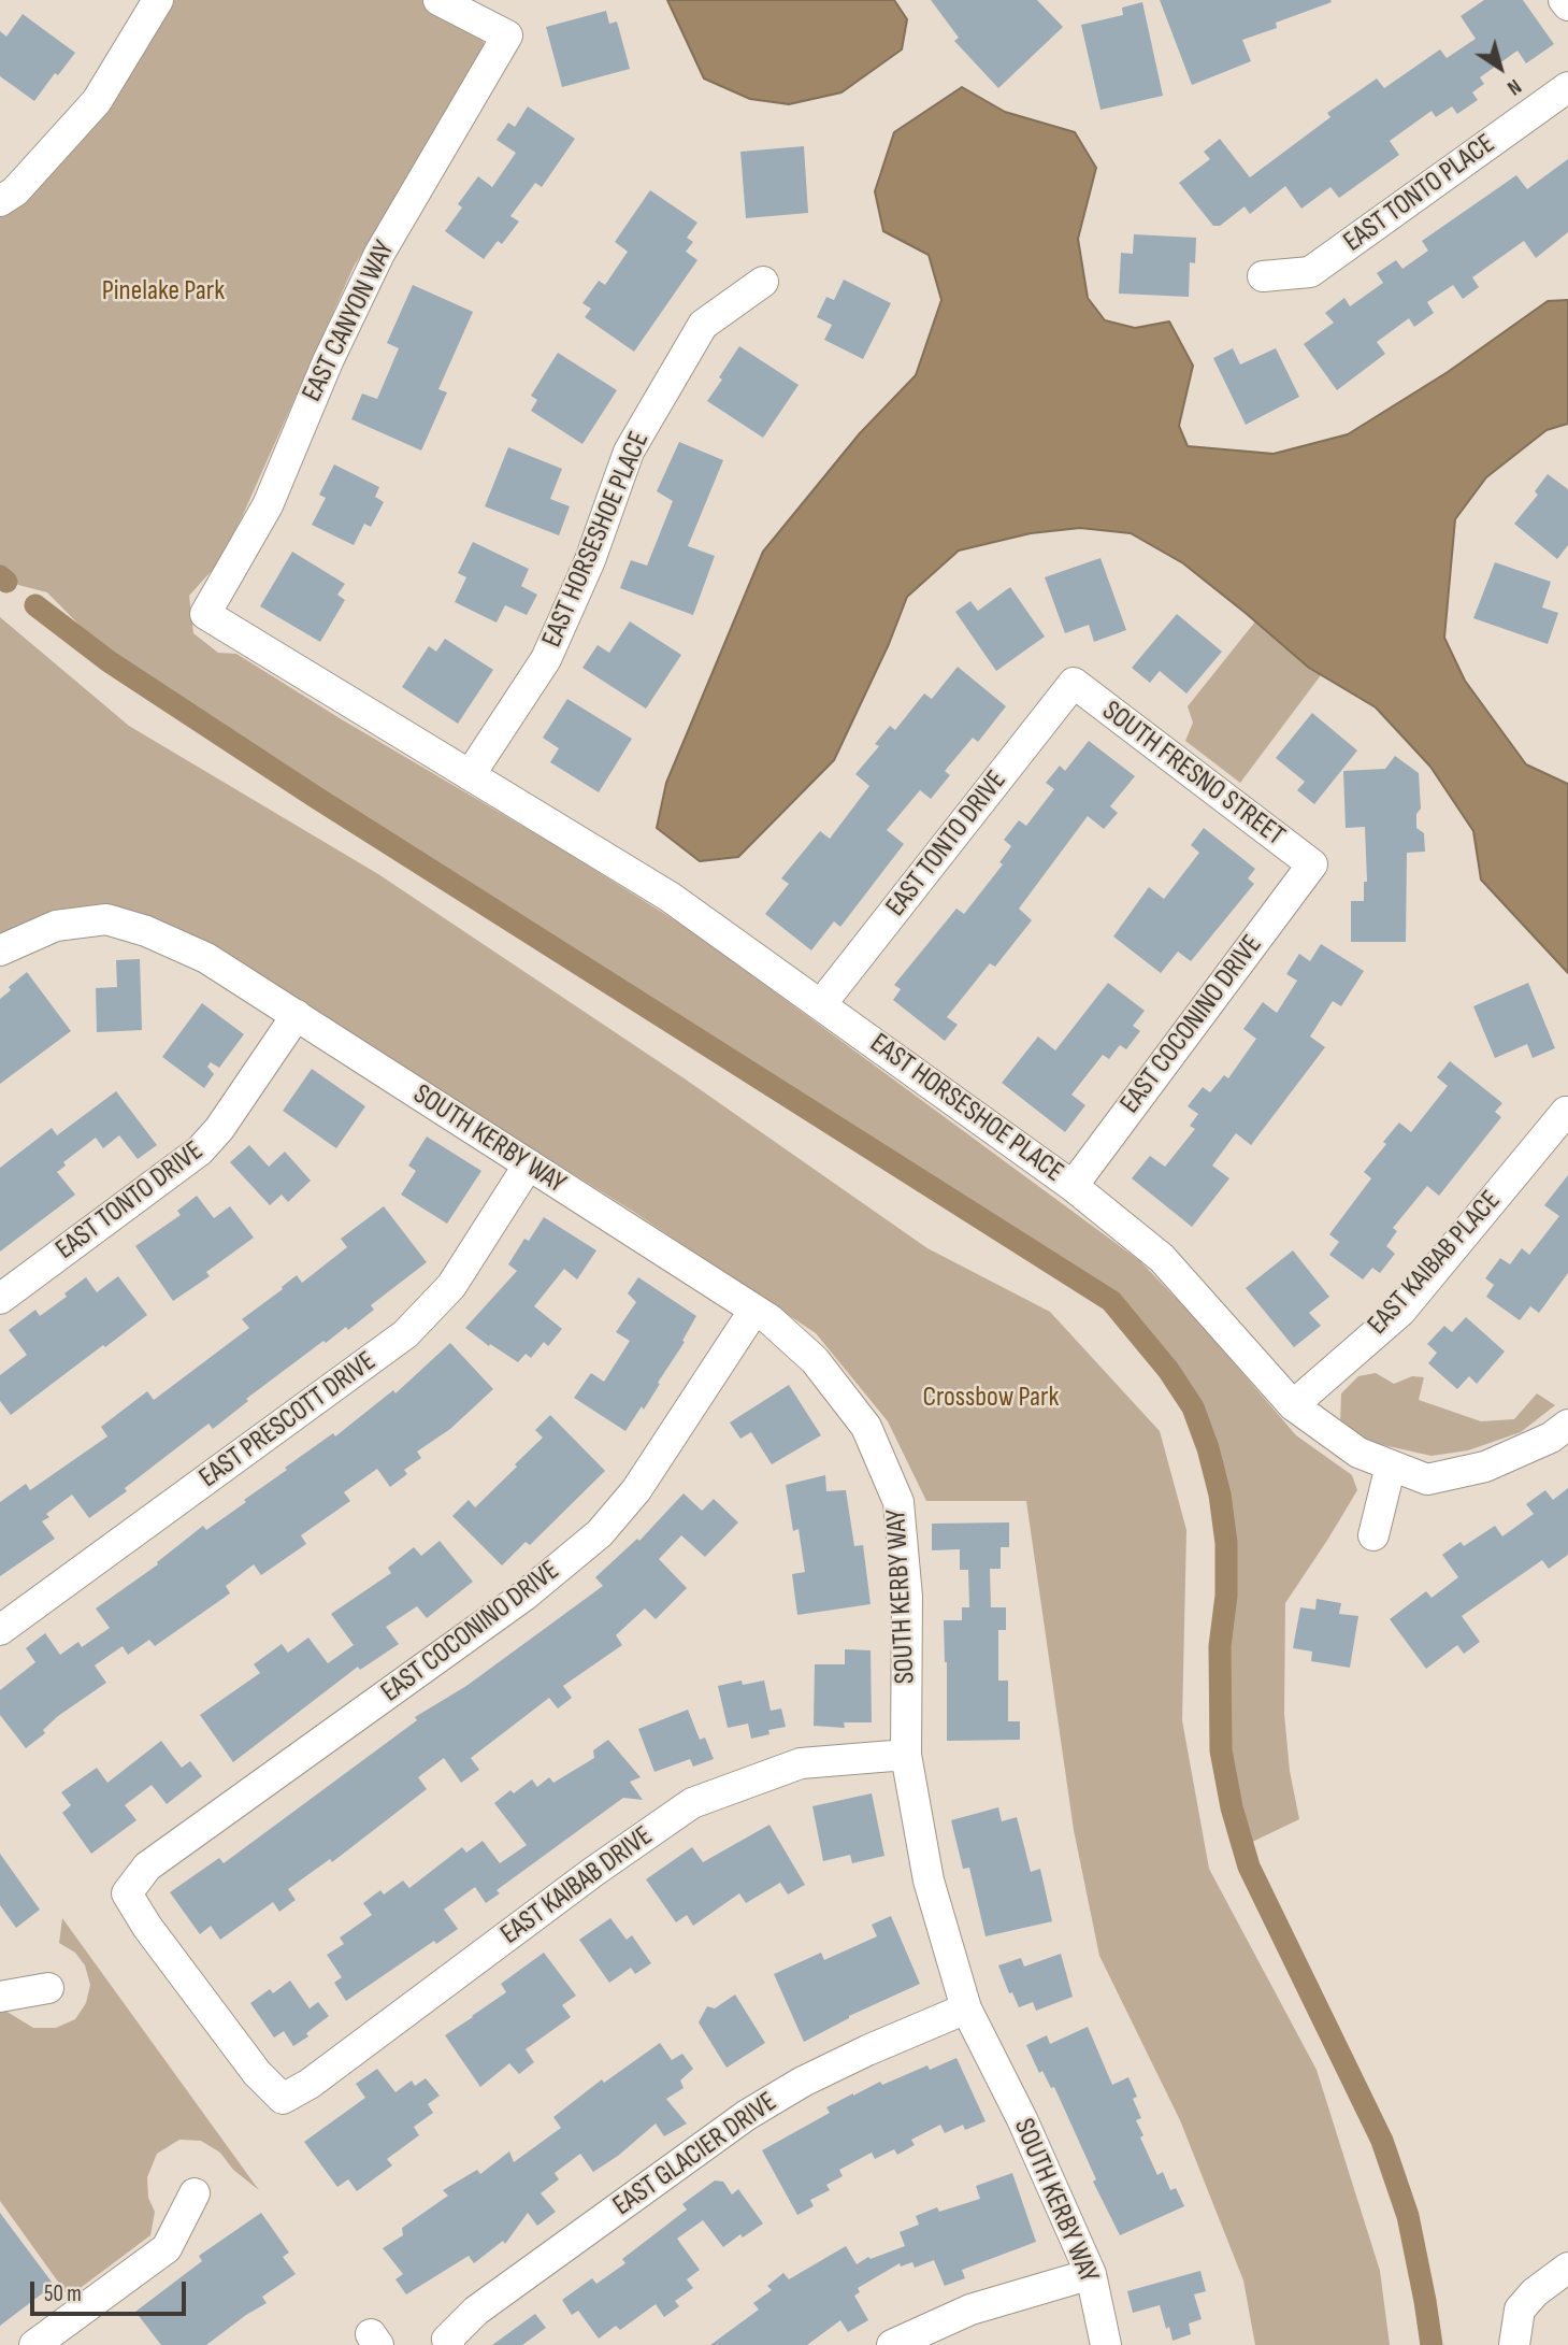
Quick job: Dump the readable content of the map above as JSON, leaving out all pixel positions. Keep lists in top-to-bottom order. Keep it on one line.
{"streets":{"street":["EAST TONTO PLACE","EAST CANYON WAY","EAST HORSESHOE PLACE","SOUTH FRESNO STREET","EAST TONTO DRIVE","EAST COCONINO DRIVE","SOUTH KERBY WAY","EAST KAIBAB PLACE","EAST PRESCOTT DRIVE","EAST KAIBAB DRIVE","EAST GLACIER DRIVE"]},"crossings":[["EAST CANYON WAY","EAST HORSESHOE PLACE"],["EAST HORSESHOE PLACE","EAST TONTO DRIVE"],["EAST HORSESHOE PLACE","EAST COCONINO DRIVE"],["EAST HORSESHOE PLACE","EAST KAIBAB PLACE"],["SOUTH FRESNO STREET","EAST TONTO DRIVE"],["SOUTH FRESNO STREET","EAST COCONINO DRIVE"],["EAST TONTO DRIVE","SOUTH KERBY WAY"],["EAST COCONINO DRIVE","SOUTH KERBY WAY"],["EAST COCONINO DRIVE","EAST KAIBAB DRIVE"],["SOUTH KERBY WAY","EAST PRESCOTT DRIVE"],["SOUTH KERBY WAY","EAST KAIBAB DRIVE"],["SOUTH KERBY WAY","EAST GLACIER DRIVE"]],"parks":["Pinelake Park","Crossbow Park"],"scale_bar":"50 m","north":"bottom right"}
